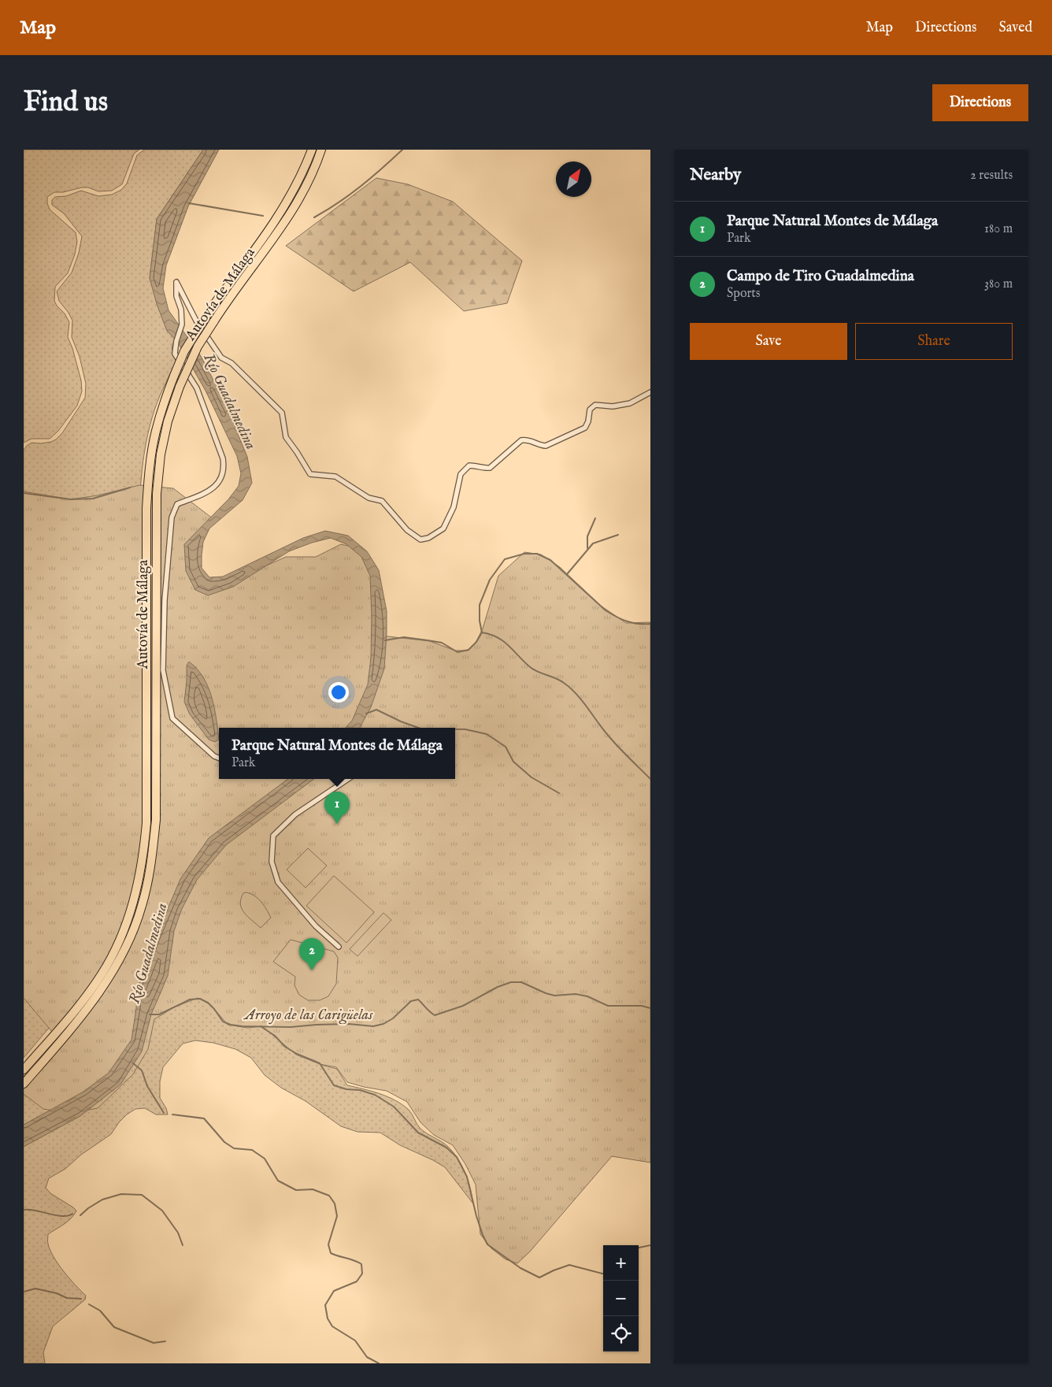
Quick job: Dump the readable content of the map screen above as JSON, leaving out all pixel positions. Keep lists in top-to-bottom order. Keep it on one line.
{"streets":{"highway":["Autovía de Málaga"]},"water":["Río Guadalmedina","Arroyo de las Carigüelas"],"north":"top right","page":{"header":"Map","nav":["Map","Directions","Saved"],"buttons":["Directions",["Save","Share"]],"title":"Find us","heading":["Nearby","2 results"],"list":[{"mark":"1","name":"Parque Natural Montes de Málaga","note":"Park","value":"180 m"},{"mark":"2","name":"Campo de Tiro Guadalmedina","note":"Sports","value":"380 m"}],"popup":["Parque Natural Montes de Málaga","Park"],"pins":["1","2"],"map_buttons":["+","−"]}}
